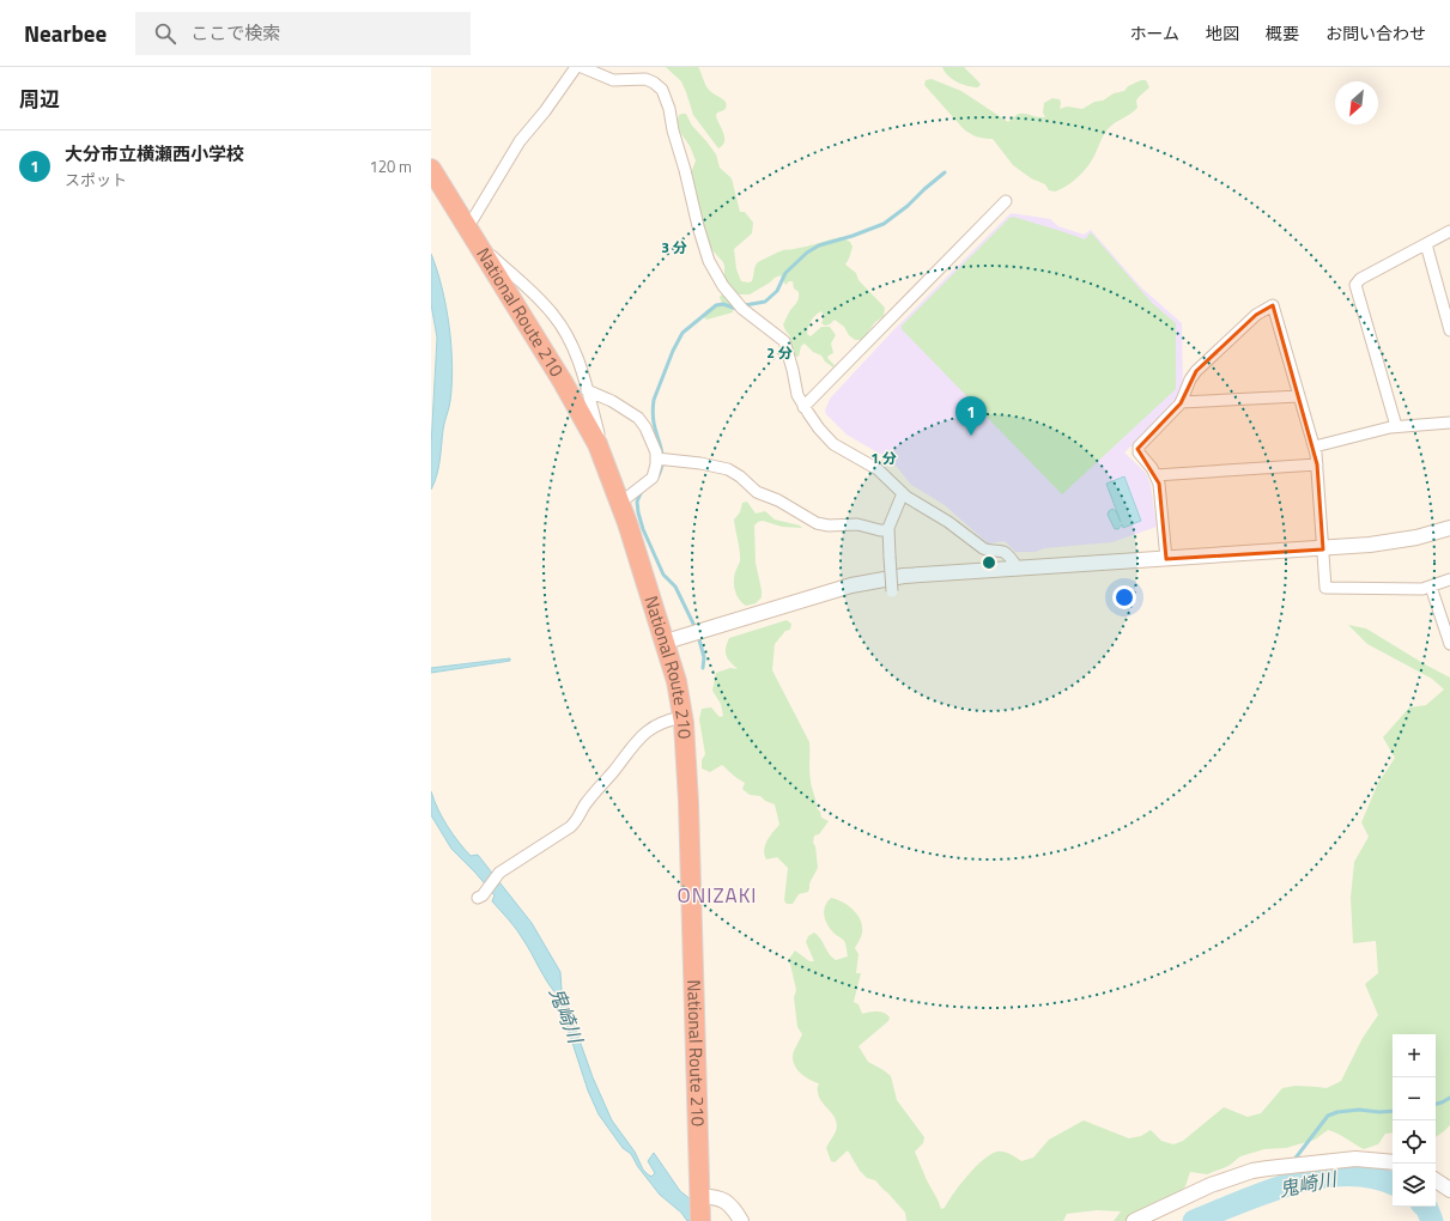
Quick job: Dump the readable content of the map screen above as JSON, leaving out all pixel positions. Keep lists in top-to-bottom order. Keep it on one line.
{"streets":{"highway":["National Route 210"]},"districts":["ONIZAKI"],"water":["鬼崎川"],"north":"bottom left","page":{"header":"Nearbee","search":"ここで検索","nav":["ホーム","地図","概要","お問い合わせ"],"heading":"周辺","list":[{"mark":"1","name":"大分市立横瀬西小学校","note":"スポット","value":"120 m"}],"pins":"1","map_buttons":["+","−"]},"rings":["3 分","2 分","1 分"]}
